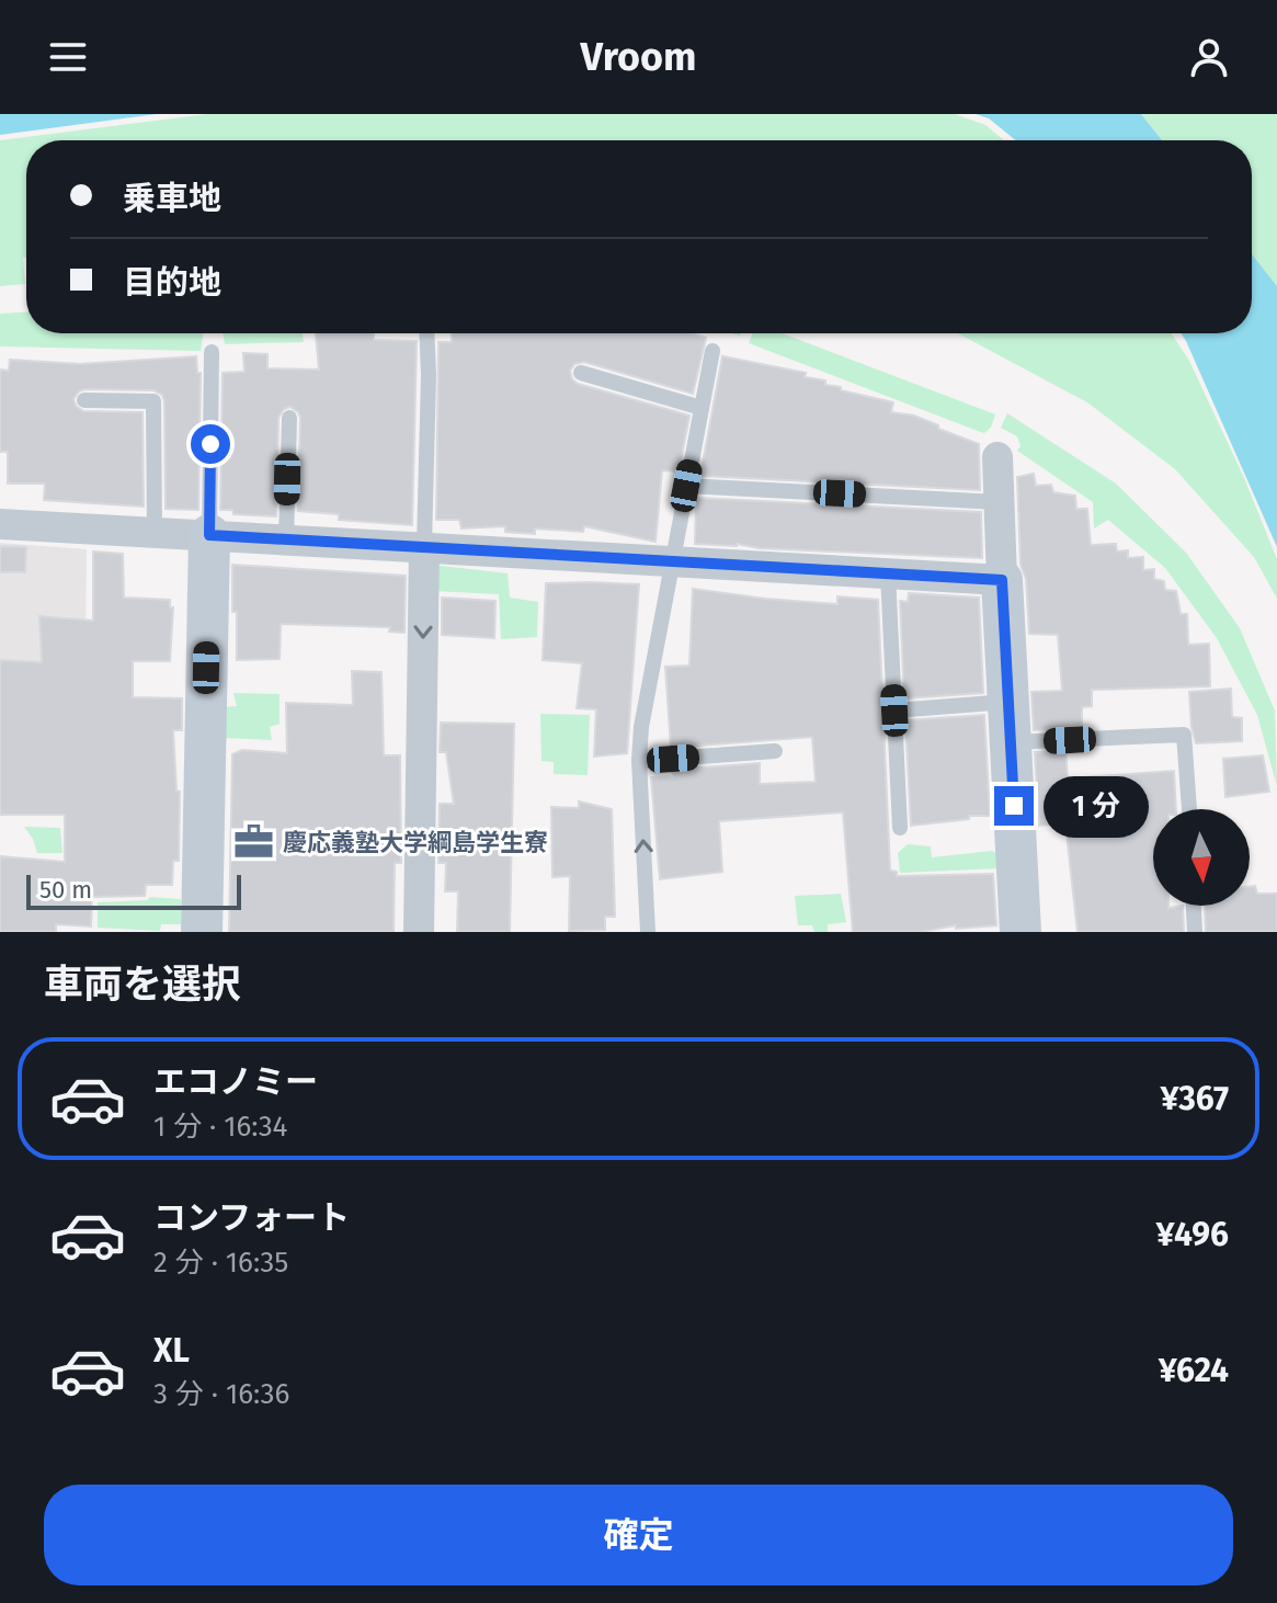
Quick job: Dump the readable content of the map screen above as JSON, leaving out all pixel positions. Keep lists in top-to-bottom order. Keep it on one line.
{"places":{"office":["慶応義塾大学綱島学生寮"]},"scale_bar":"50 m","north":"bottom","page":{"header":"Vroom","banner":["乗車地","目的地"],"bubble":"1 分","scale":"50 m","heading":"車両を選択","list":[{"name":"エコノミー","note":"1 分 · 16:34","value":"¥367"},{"name":"コンフォート","note":"2 分 · 16:35","value":"¥496"},{"name":"XL","note":"3 分 · 16:36","value":"¥624"}],"buttons":"確定"}}
